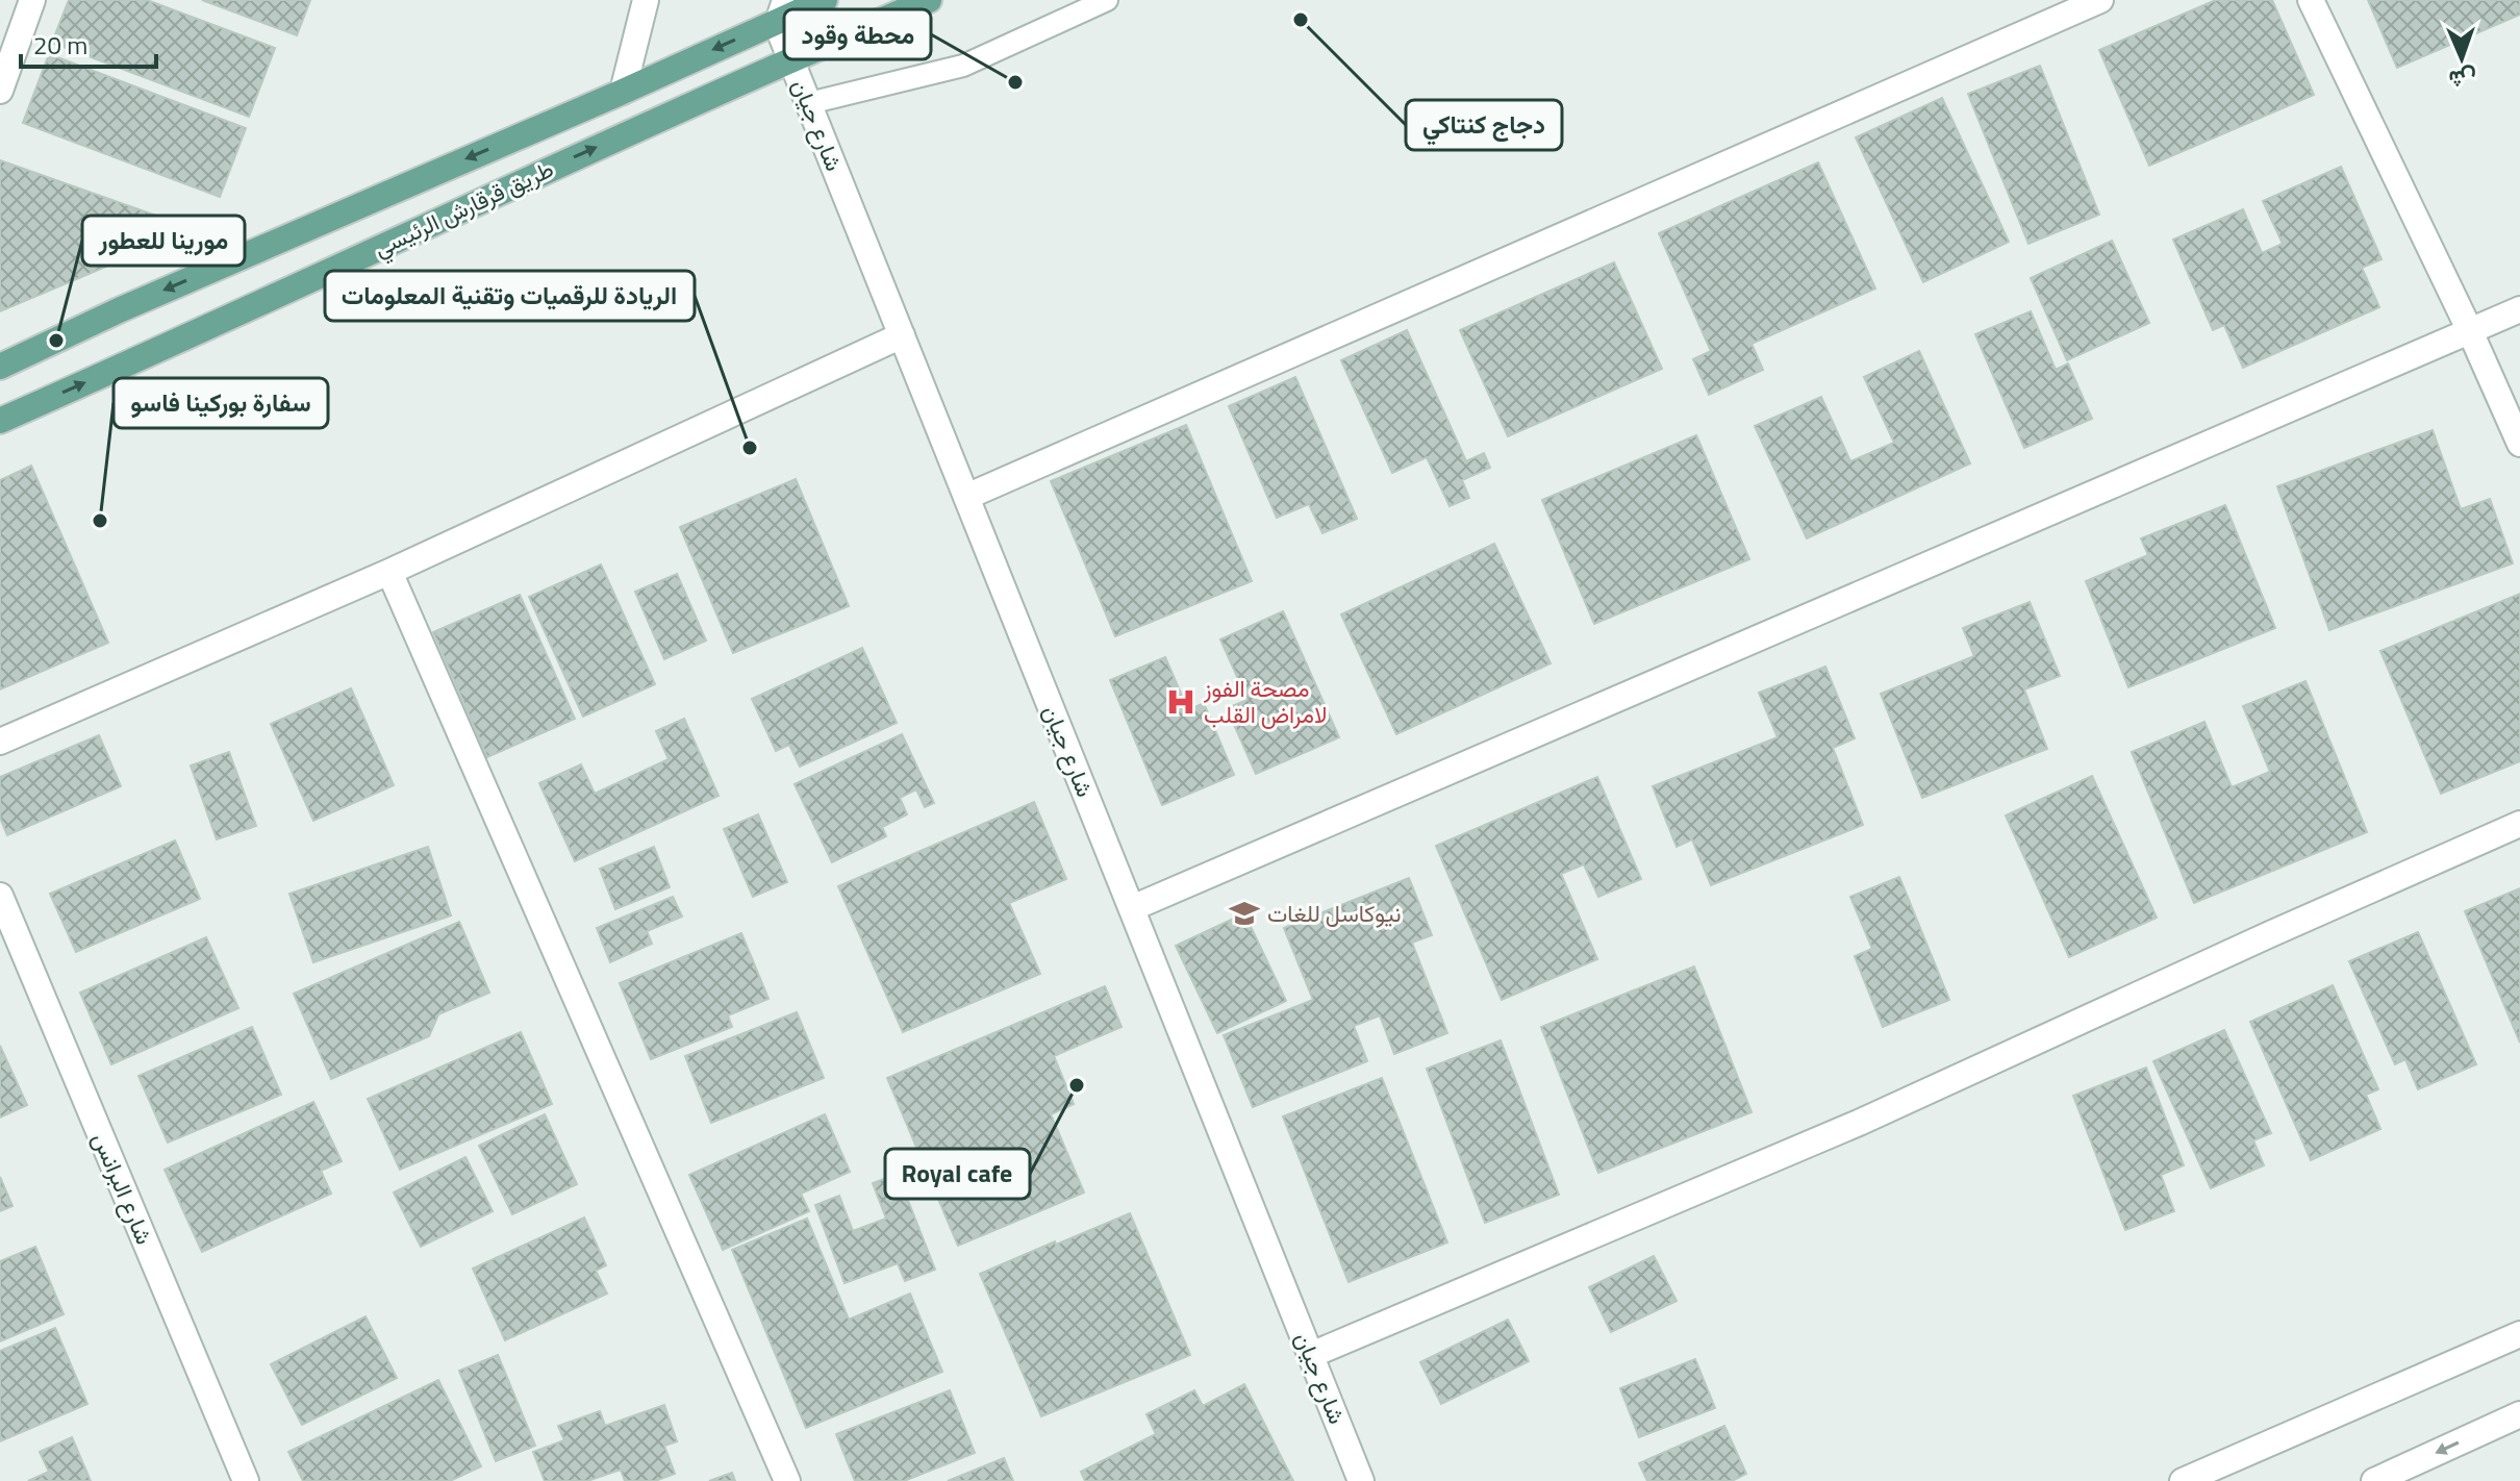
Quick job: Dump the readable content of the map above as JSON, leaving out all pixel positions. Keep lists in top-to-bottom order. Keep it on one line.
{"streets":{"main road":["طريق قرقارش الرئيسي"],"street":["شارع جيان","شارع البرانس"]},"crossings":[["شارع جيان","طريق قرقارش الرئيسي"]],"places":{"other":["دجاج كنتاكي","محطة وقود","مورينا للعطور","الريادة للرقميات وتقنية المعلومات","سفارة بوركينا فاسو","Royal cafe"],"hospital":["مصحة الفوز لامراض القلب"],"school or university":["نيوكاسل للغات"]},"scale_bar":"20 m","north":"bottom"}
